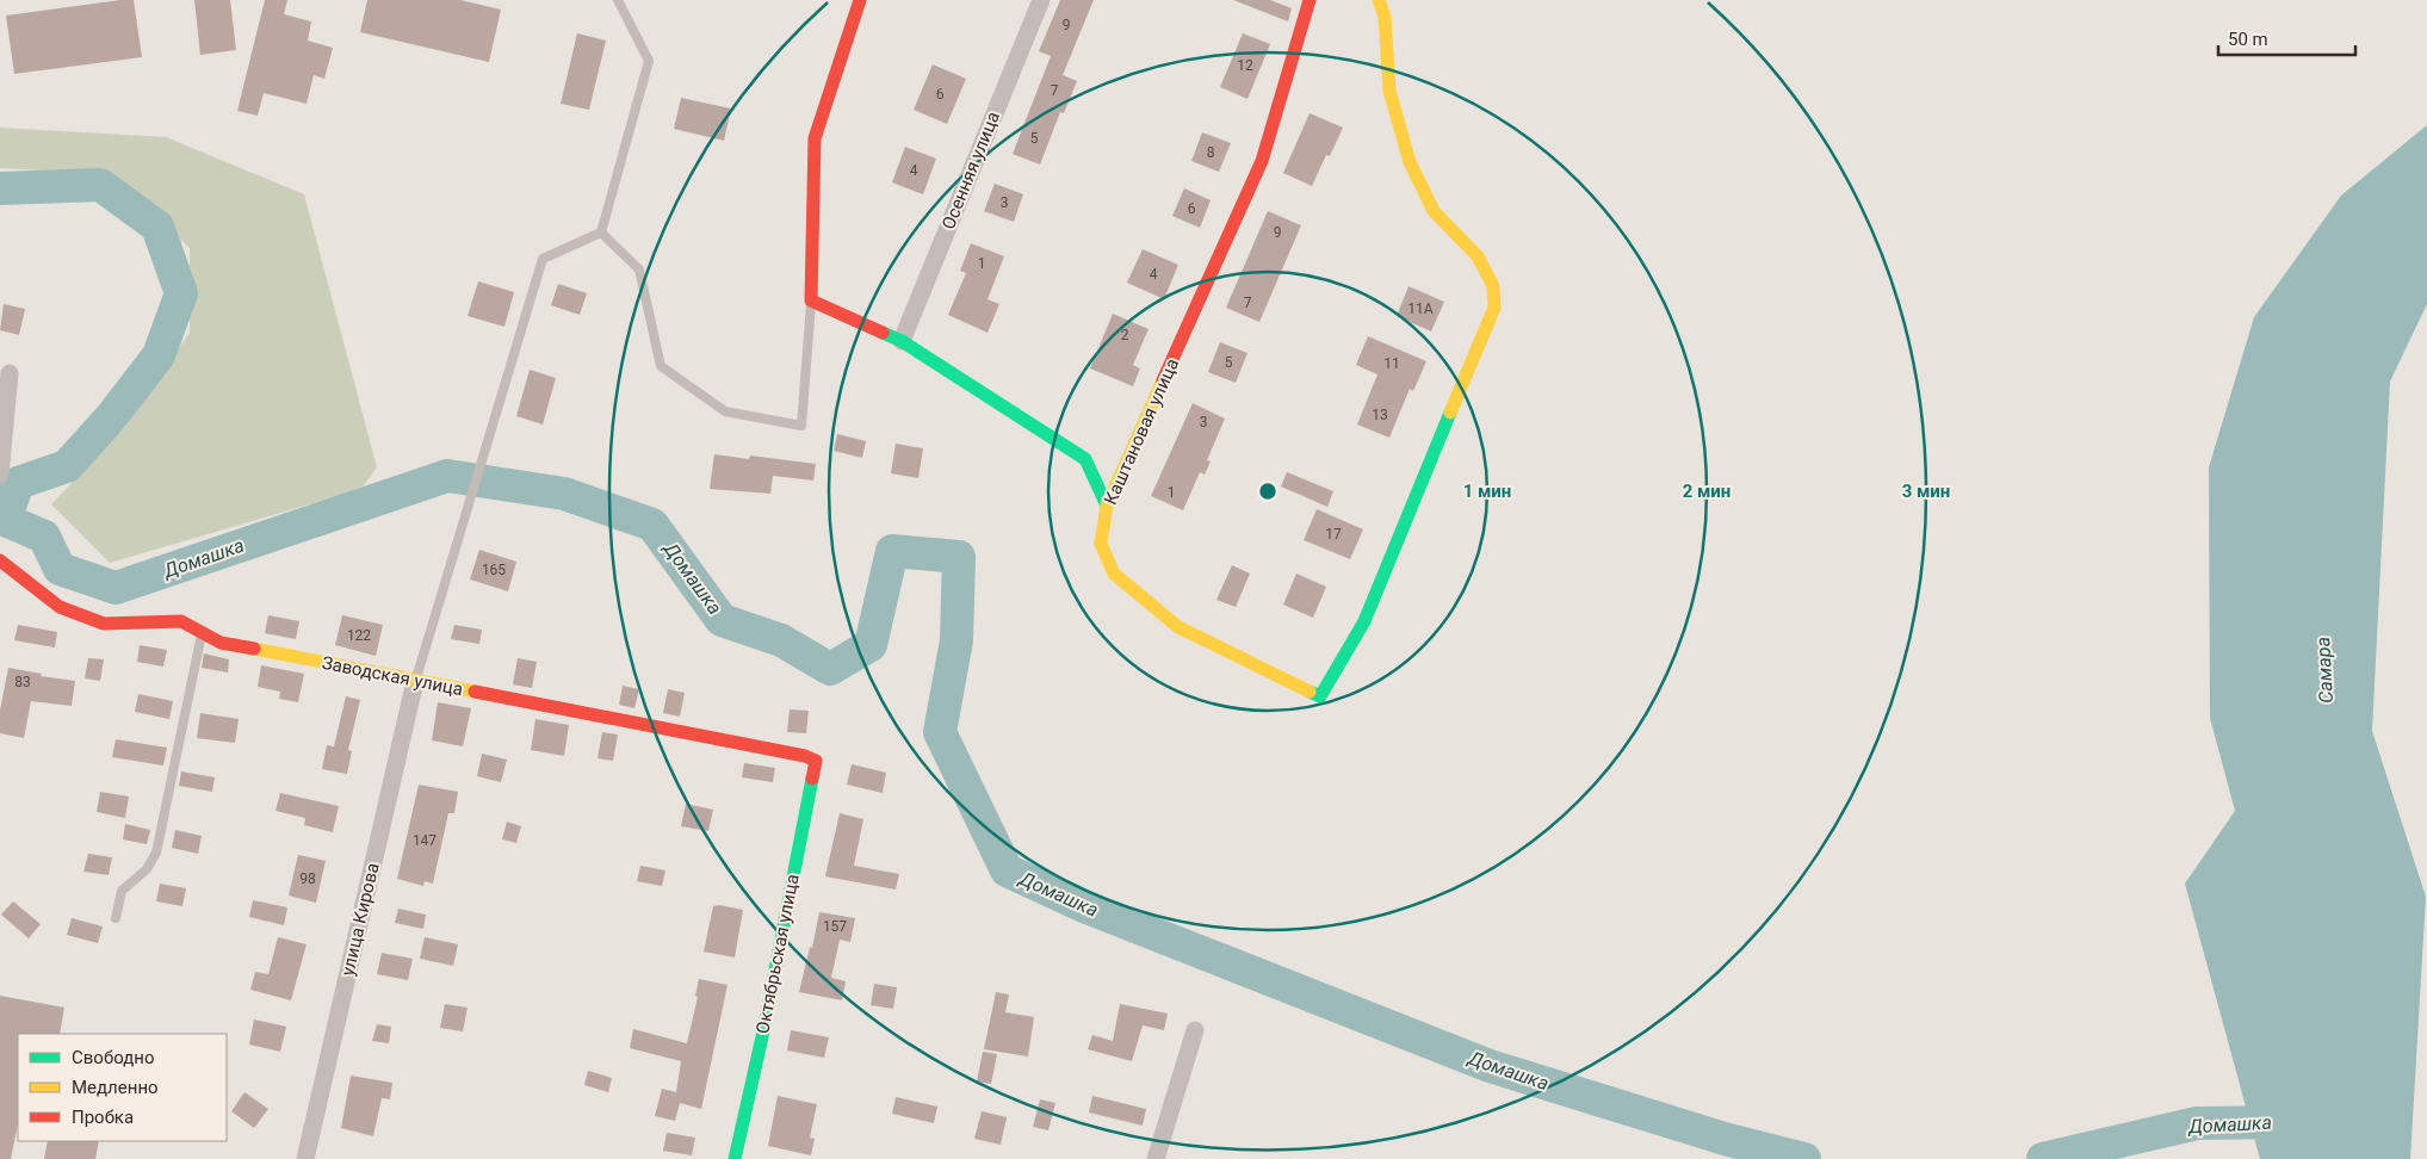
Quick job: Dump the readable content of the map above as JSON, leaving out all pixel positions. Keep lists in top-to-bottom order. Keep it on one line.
{"streets":{"street":["Осенняя улица","Каштановая улица","Заводская улица","улица Кирова","Октябрьская улица"]},"crossings":[["Заводская улица","улица Кирова"],["Заводская улица","Октябрьская улица"]],"water":["Домашка","Самара"],"house_numbers":["9","12","7","6","5","8","4","3","6","9","1","4","7","11А","2","5","11","13","3","1","17","165","122","83","147","98","157"],"legend":["Свободно","Медленно","Пробка"],"scale_bar":"50 m","rings":["1 мин","2 мин","3 мин"]}
